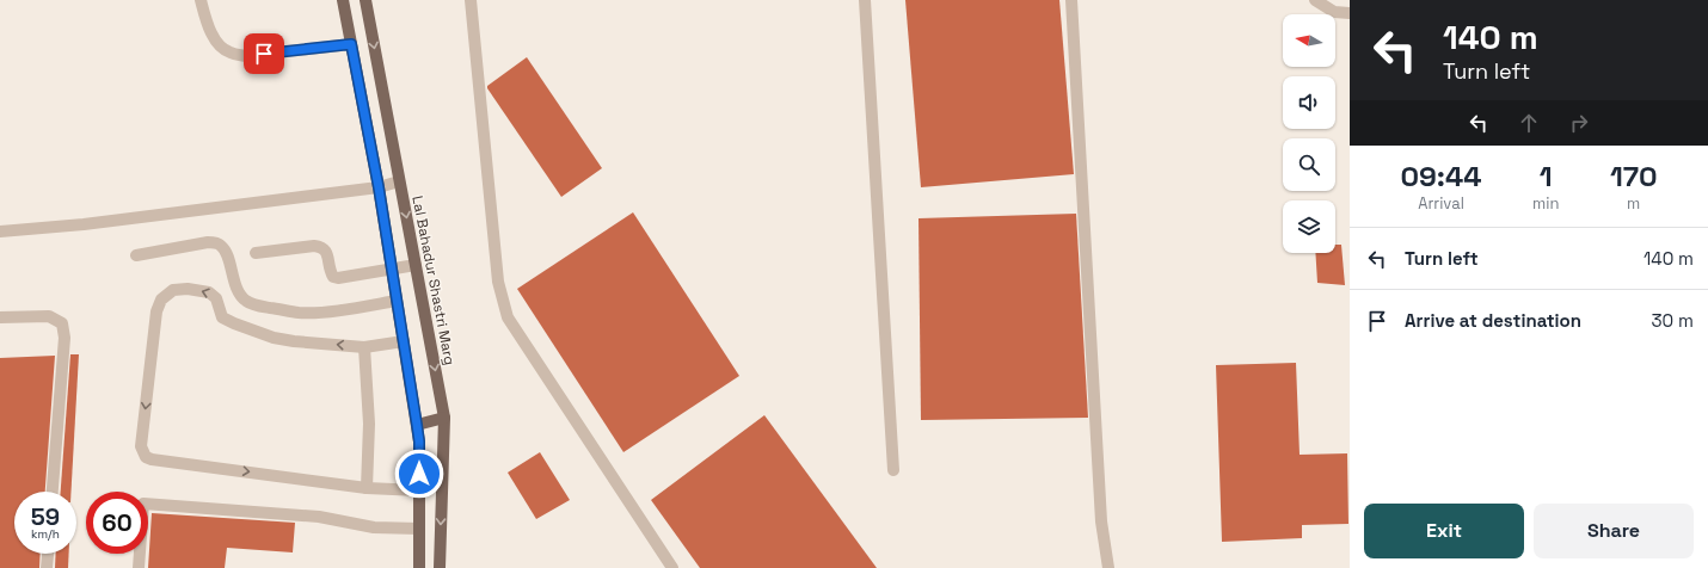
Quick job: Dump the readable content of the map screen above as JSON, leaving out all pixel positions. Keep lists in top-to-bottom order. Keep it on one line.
{"streets":{"main road":["Lal Bahadur Shastri Marg"]},"north":"left","page":{"turn":["140 m","Turn left"],"eta":["09:44","Arrival","1","min","170","m"],"list":[{"name":"Turn left","value":"140 m"},{"name":"Arrive at destination","value":"30 m"}],"speed":"59 km/h","limit":"60","buttons":["Exit","Share"]}}
